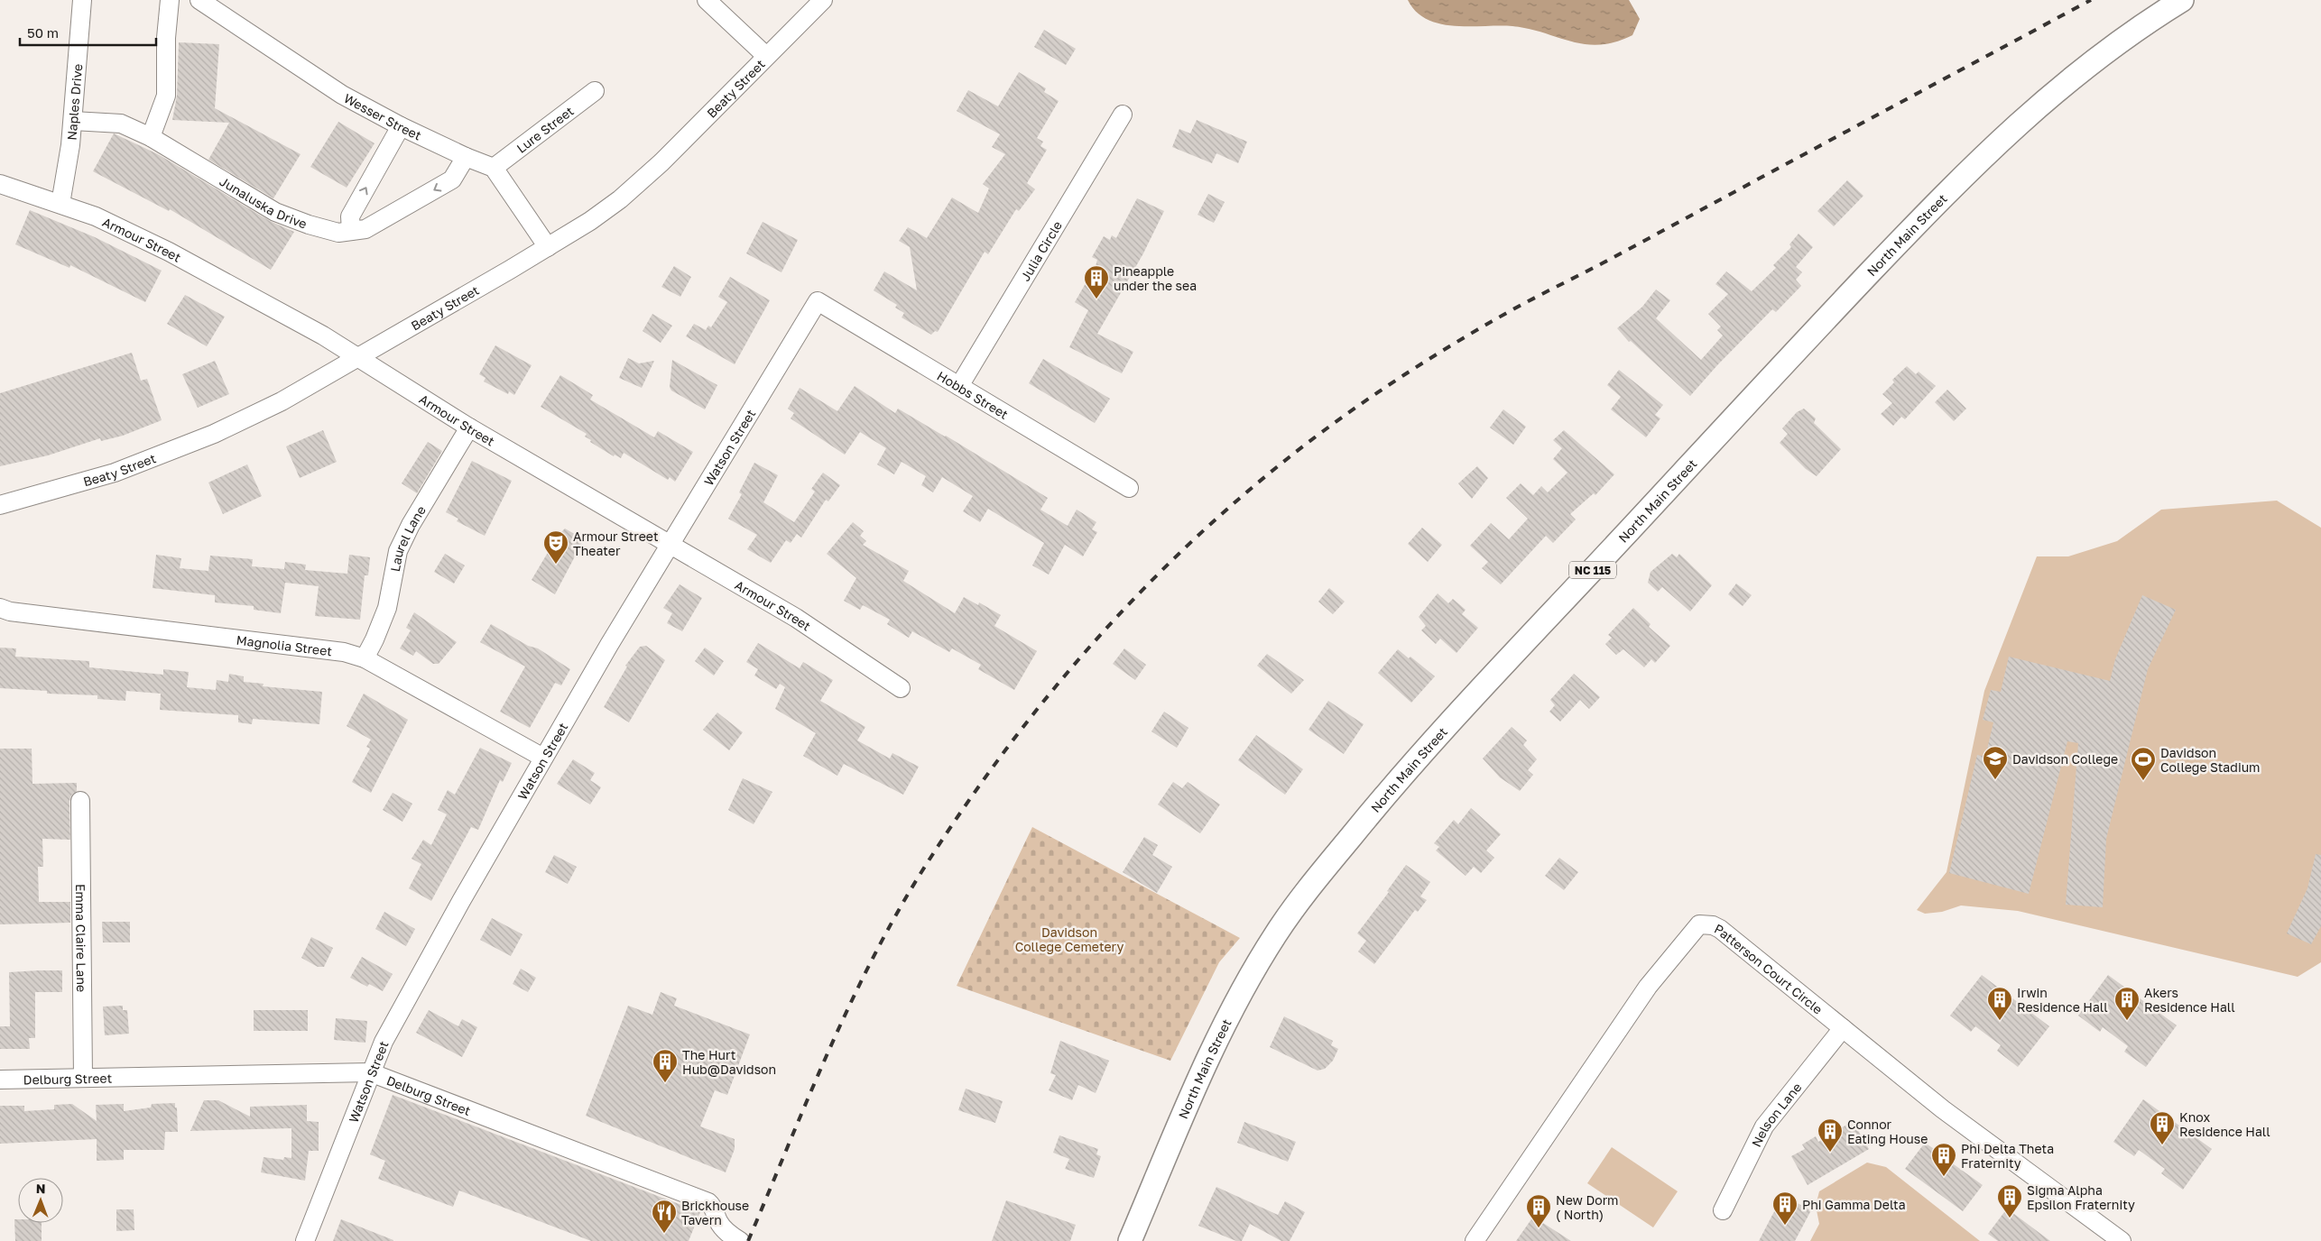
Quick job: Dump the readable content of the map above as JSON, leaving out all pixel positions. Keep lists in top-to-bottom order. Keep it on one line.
{"streets":{"main road":["North Main Street","NC 115"],"street":["Beaty Street","Naples Drive","Wesser Street","Lure Street","Junaluska Drive","Armour Street","Julia Circle","Hobbs Street","Watson Street","Laurel Lane","Magnolia Street","Emma Claire Lane","Patterson Court Circle","Delburg Street","Nelson Lane"]},"crossings":[["Beaty Street","Armour Street"],["Naples Drive","Junaluska Drive"],["Naples Drive","Armour Street"],["Wesser Street","Lure Street"],["Wesser Street","Junaluska Drive"],["Armour Street","Watson Street"],["Armour Street","Laurel Lane"],["Julia Circle","Hobbs Street"],["Hobbs Street","Watson Street"],["Watson Street","Magnolia Street"],["Watson Street","Delburg Street"],["Laurel Lane","Magnolia Street"],["Emma Claire Lane","Delburg Street"],["Patterson Court Circle","Nelson Lane"]],"parks":["Davidson College Cemetery"],"places":{"building":["Pineapple under the sea","Irwin Residence Hall","Akers Residence Hall","The Hurt Hub@Davidson","Knox Residence Hall","Connor Eating House","Phi Delta Theta Fraternity","Sigma Alpha Epsilon Fraternity","Phi Gamma Delta","New Dorm ( North)"],"theatre":["Armour Street Theater"],"school or university":["Davidson College"],"sports":["Davidson College Stadium"],"restaurant":["Brickhouse Tavern"]},"scale_bar":"50 m","north":"top"}
